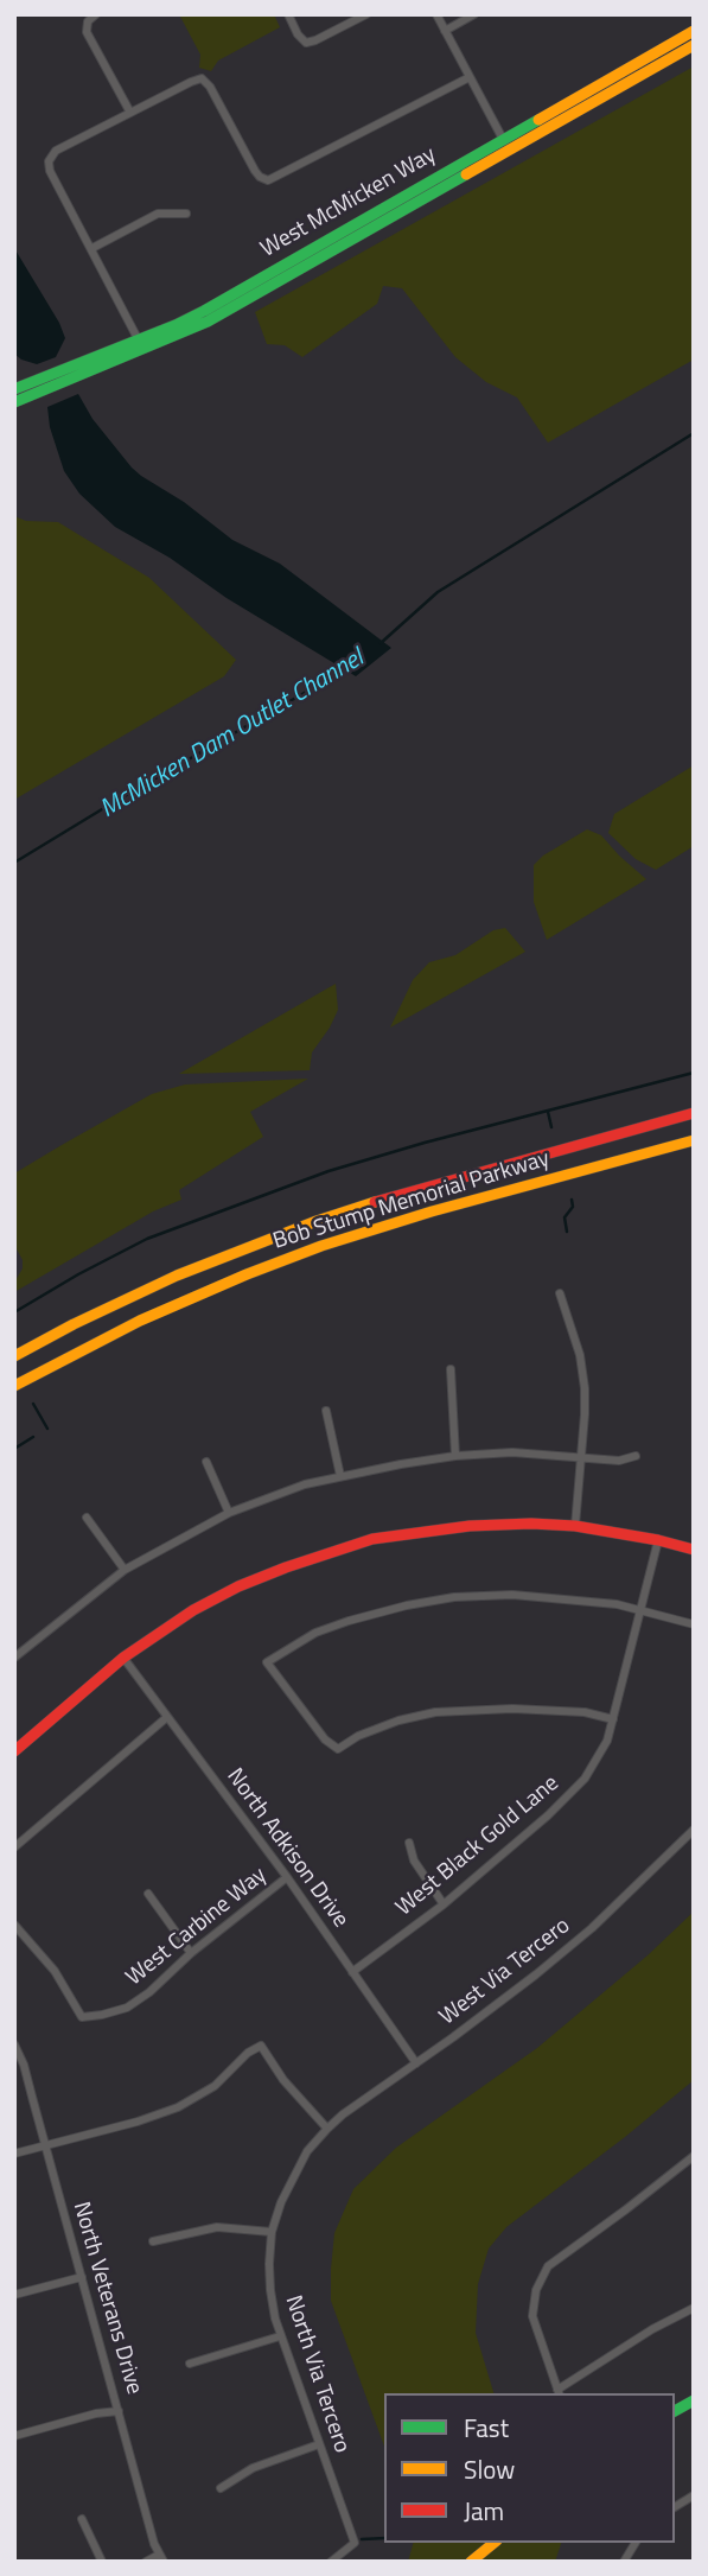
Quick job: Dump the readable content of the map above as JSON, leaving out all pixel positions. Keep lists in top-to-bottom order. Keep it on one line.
{"streets":{"main road":["West McMicken Way","Bob Stump Memorial Parkway"],"street":["West Black Gold Lane","North Adkison Drive","West Carbine Way","West Via Tercero","North Veterans Drive","North Via Tercero"]},"crossings":[["West Black Gold Lane","North Adkison Drive"],["North Adkison Drive","West Carbine Way"],["North Adkison Drive","West Via Tercero"],["West Via Tercero","North Via Tercero"]],"water":["McMicken Dam Outlet Channel"],"legend":["Fast","Slow","Jam"]}
